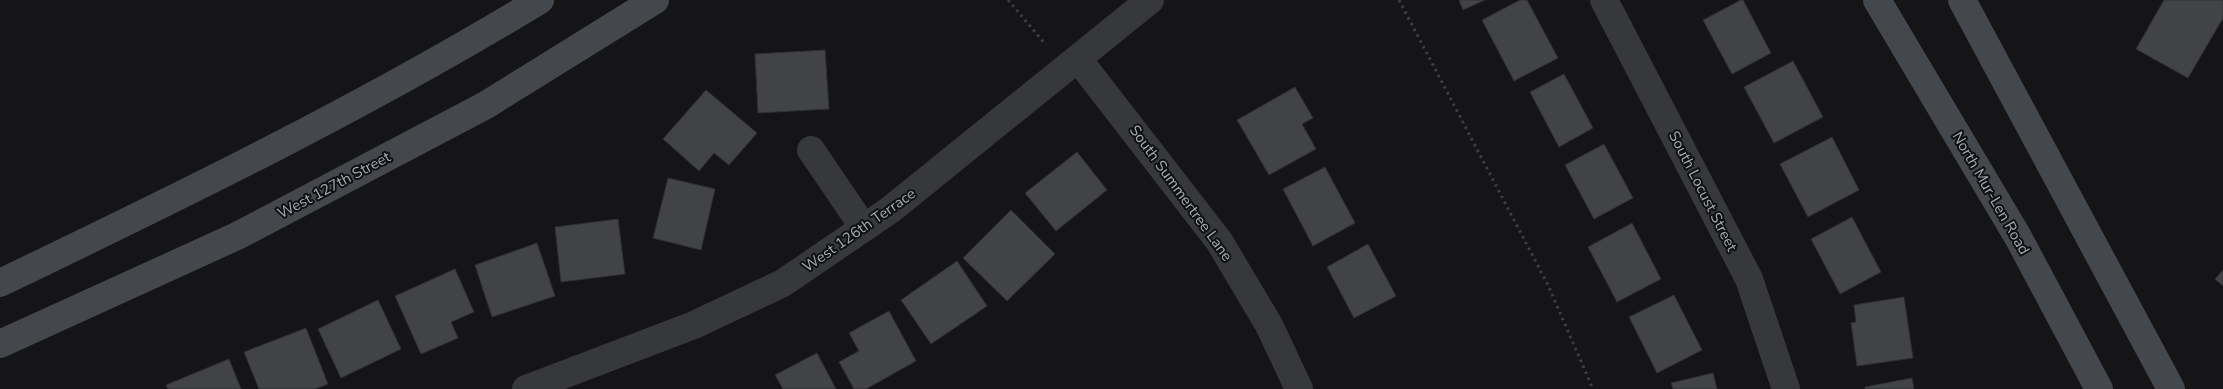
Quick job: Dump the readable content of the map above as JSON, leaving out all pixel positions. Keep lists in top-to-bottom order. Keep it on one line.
{"streets":{"main road":["West 127th Street","North Mur-Len Road"],"street":["South Locust Street","South Summertree Lane","West 126th Terrace"]},"crossings":[["South Summertree Lane","West 126th Terrace"]]}
